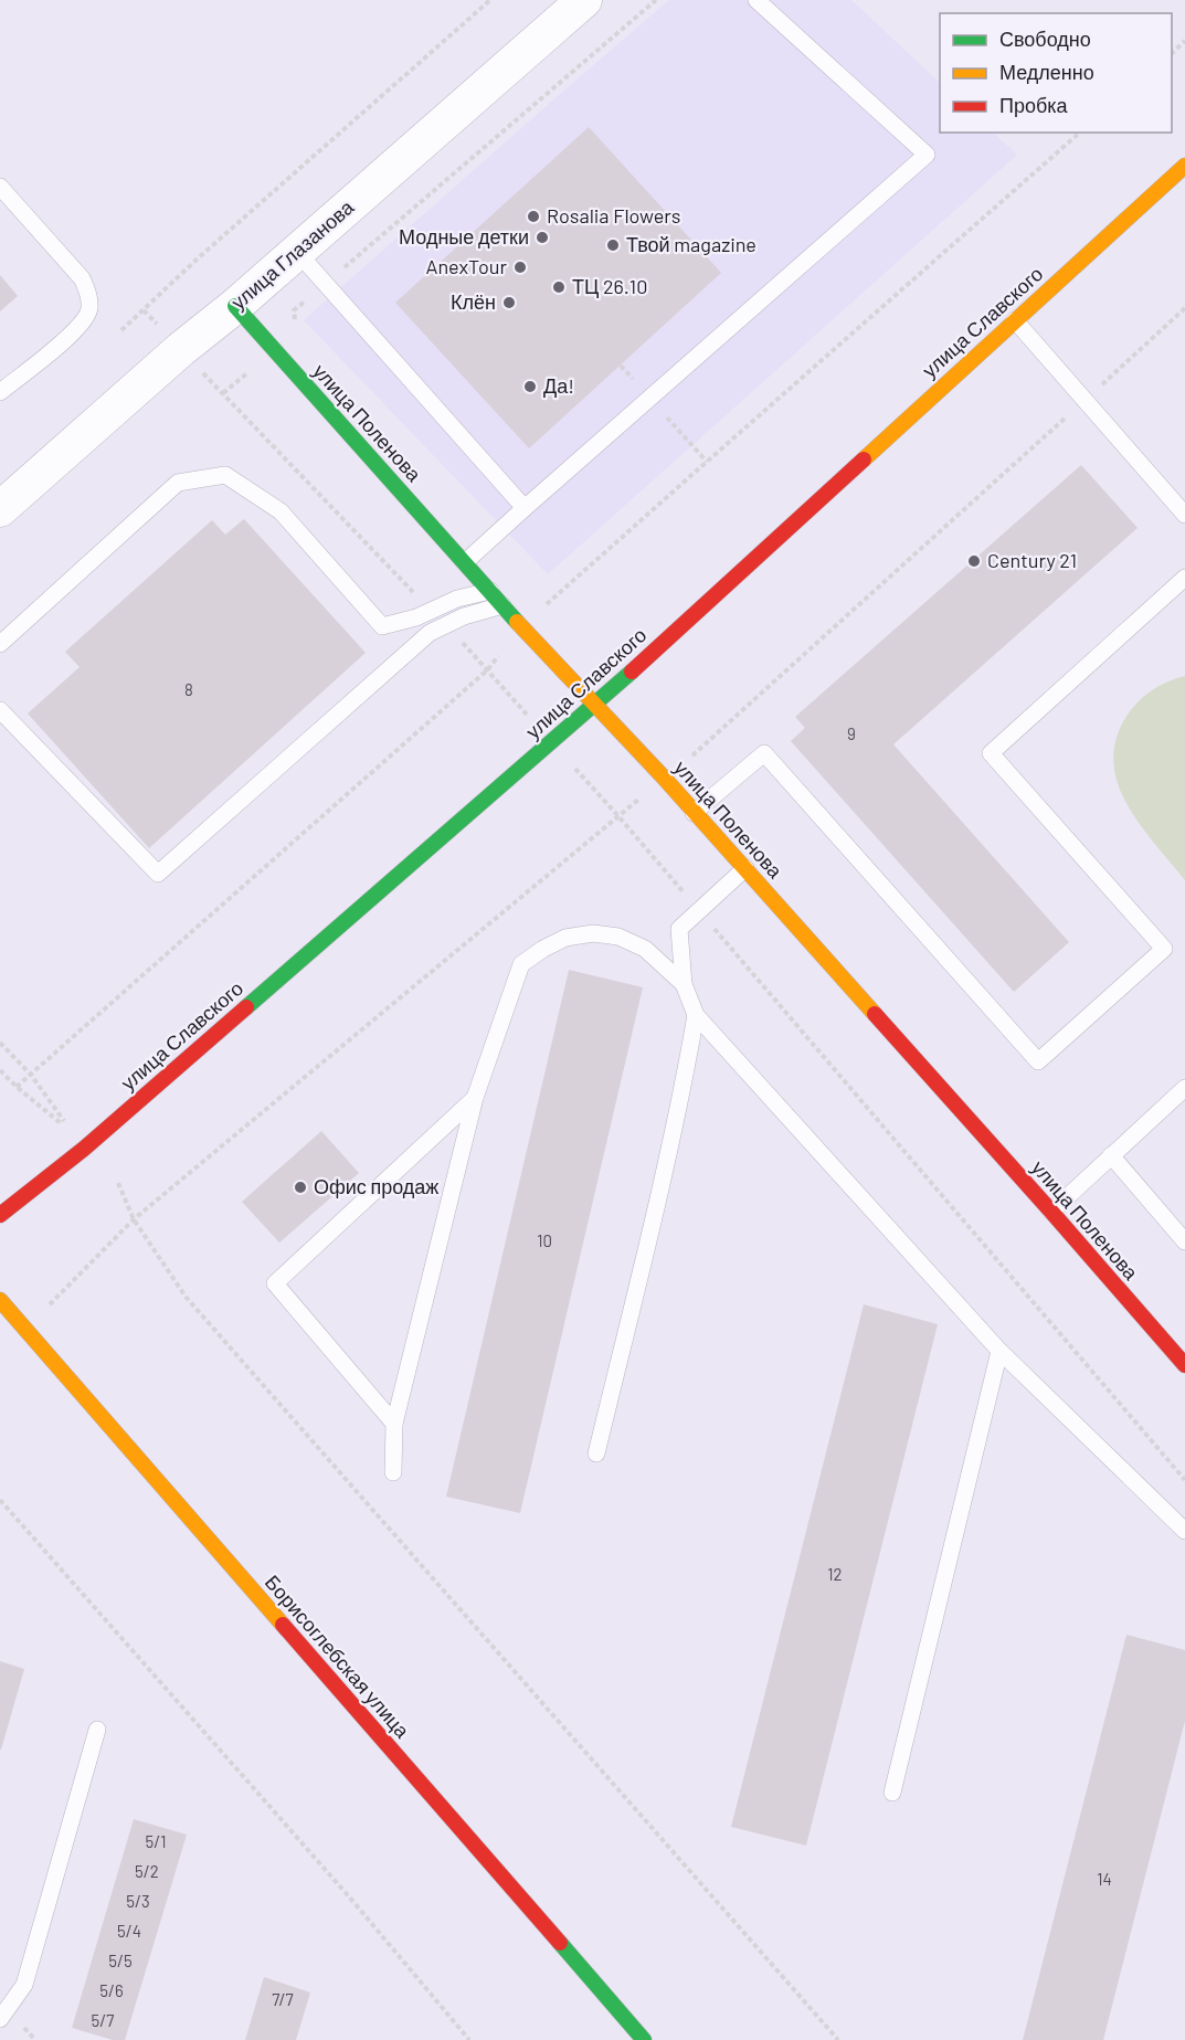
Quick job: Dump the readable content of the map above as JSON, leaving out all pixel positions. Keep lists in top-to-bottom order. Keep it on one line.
{"streets":{"street":["улица Глазанова","улица Славского","улица Поленова","Борисоглебская улица"]},"crossings":[["улица Глазанова","улица Поленова"],["улица Славского","улица Поленова"]],"places":["Rosalia Flowers","Модные детки","Твой magazine","AnexTour","ТЦ 26.10","Клён","Да!","Century 21","Офис продаж"],"house_numbers":["8","9","10","12","5/1","5/2","14","5/3","5/4","5/5","5/6","7/7","5/7"],"legend":["Свободно","Медленно","Пробка"]}
